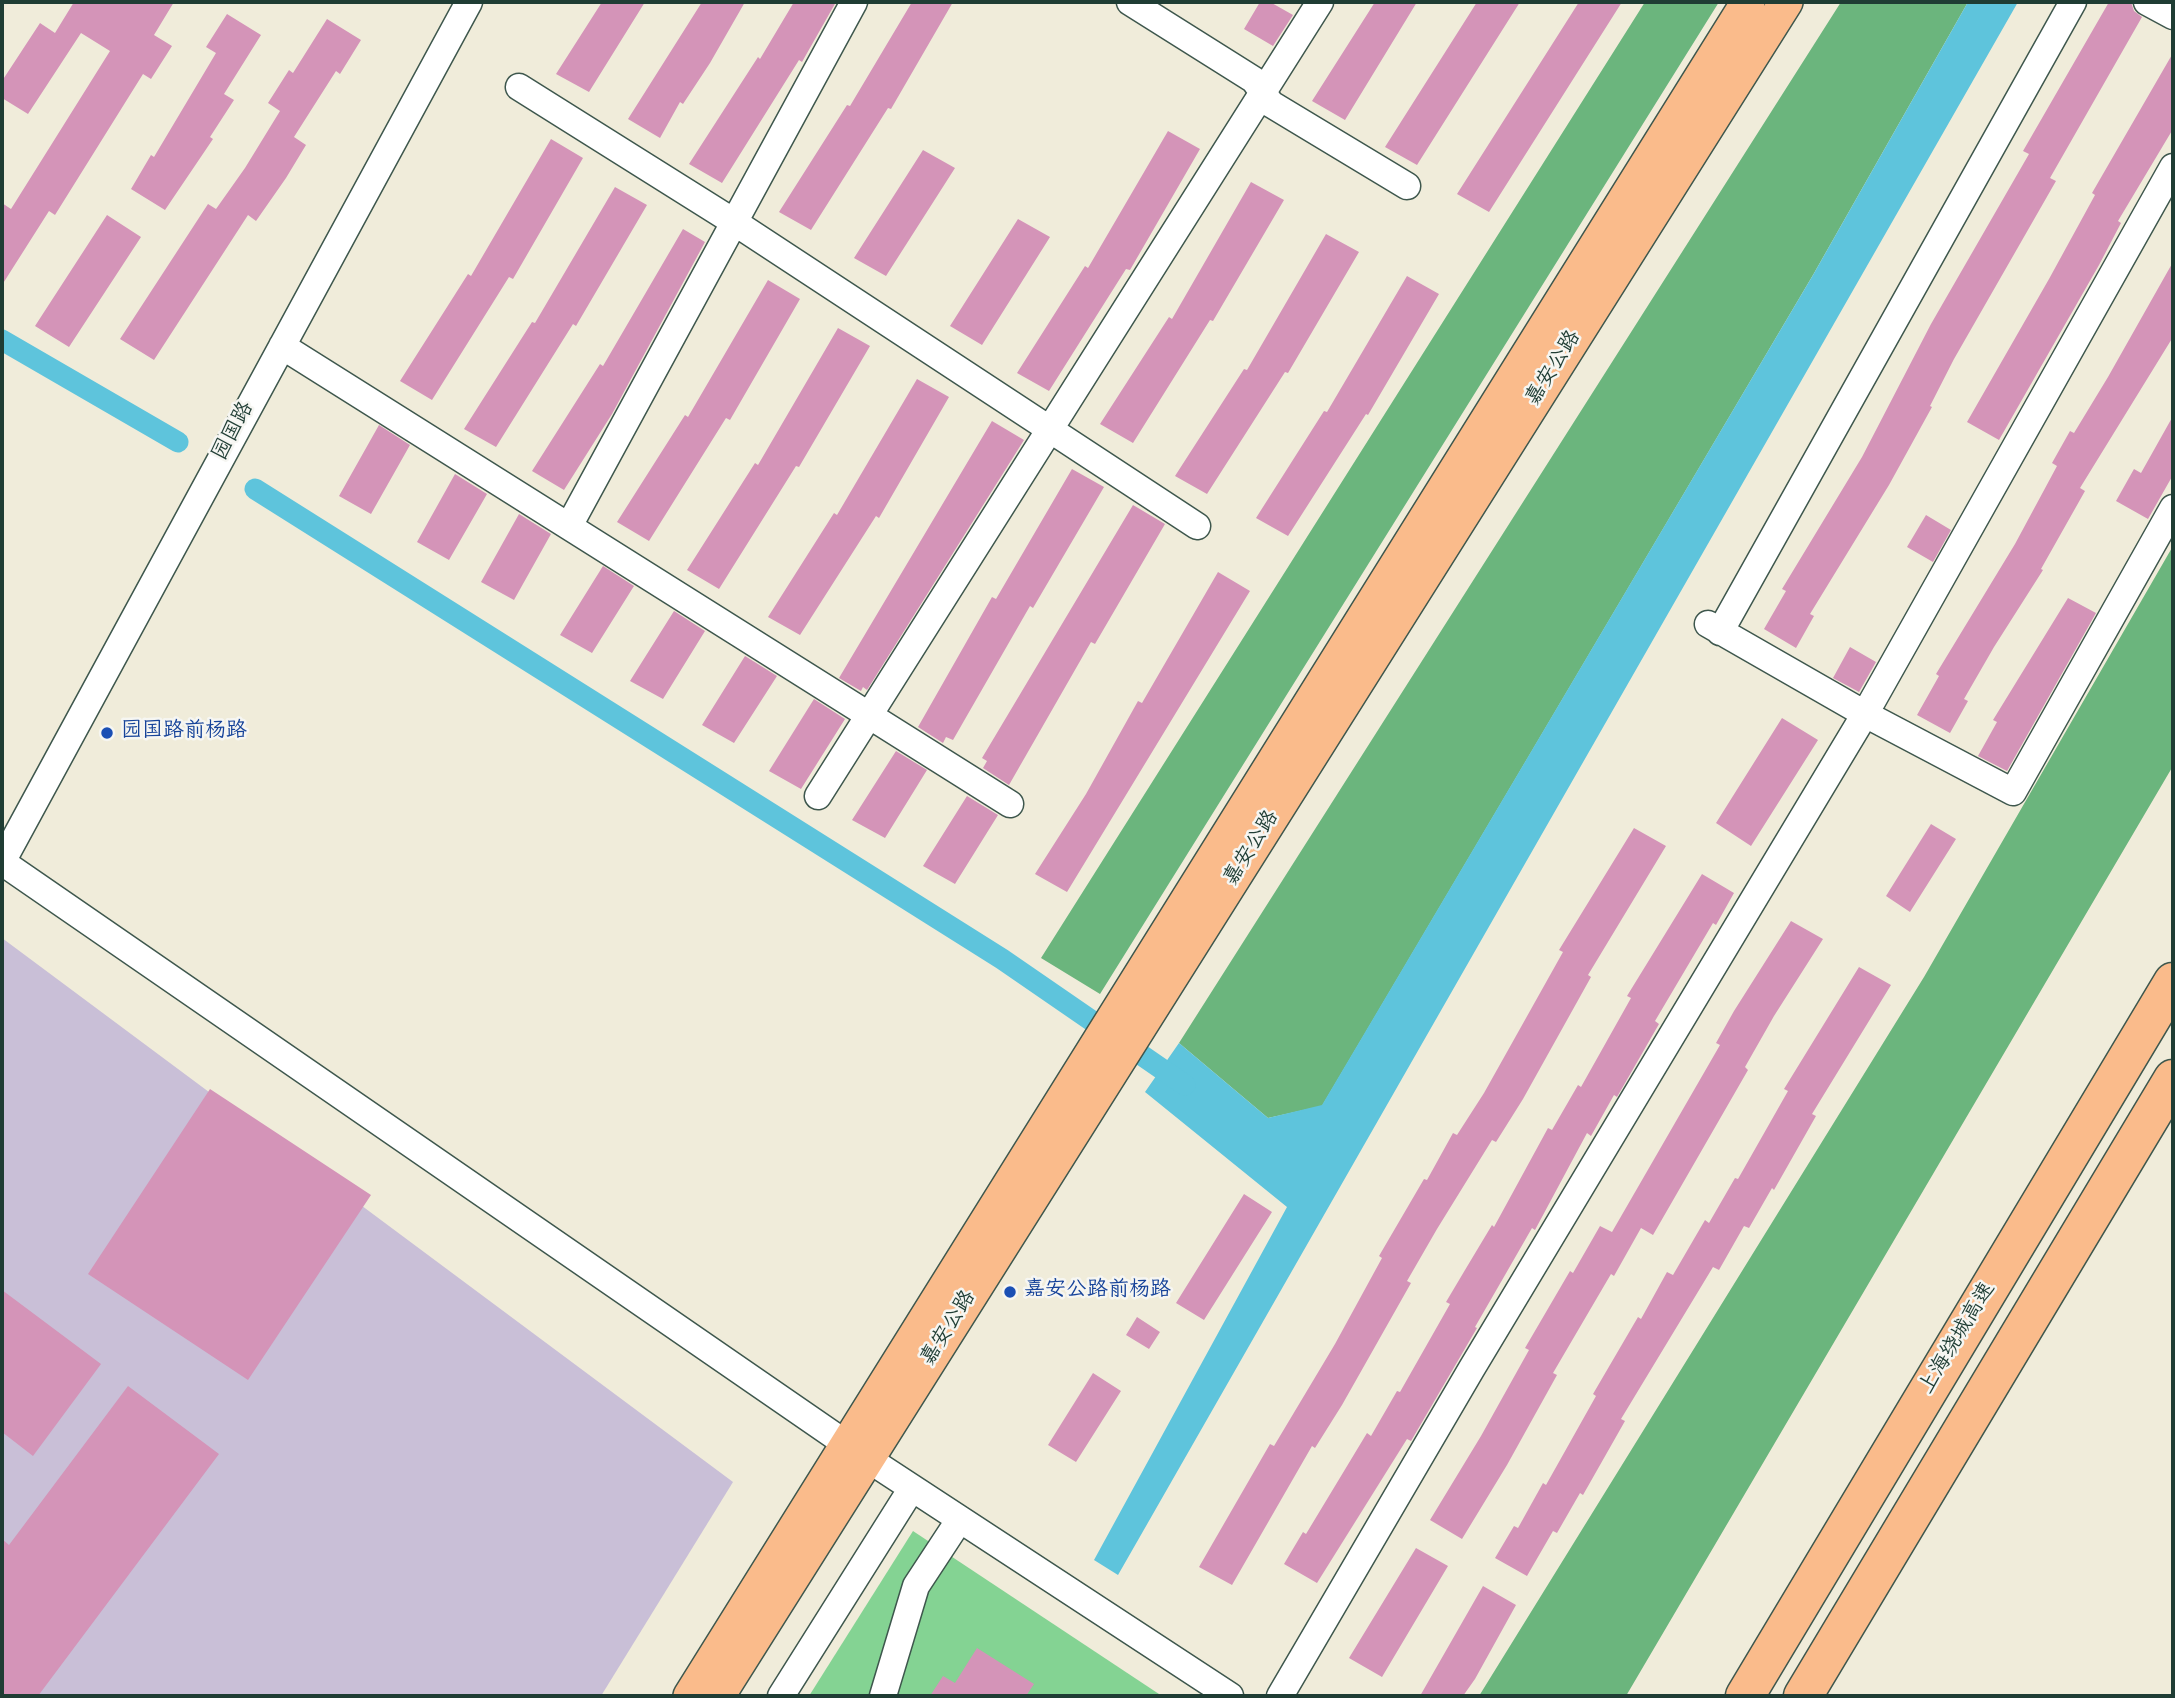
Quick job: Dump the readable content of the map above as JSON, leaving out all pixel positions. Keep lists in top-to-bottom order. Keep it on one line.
{"streets":{"highway":["上海绕城高速"],"main road":["嘉安公路"],"street":["园国路"]},"places":["园国路前杨路","嘉安公路前杨路"]}
